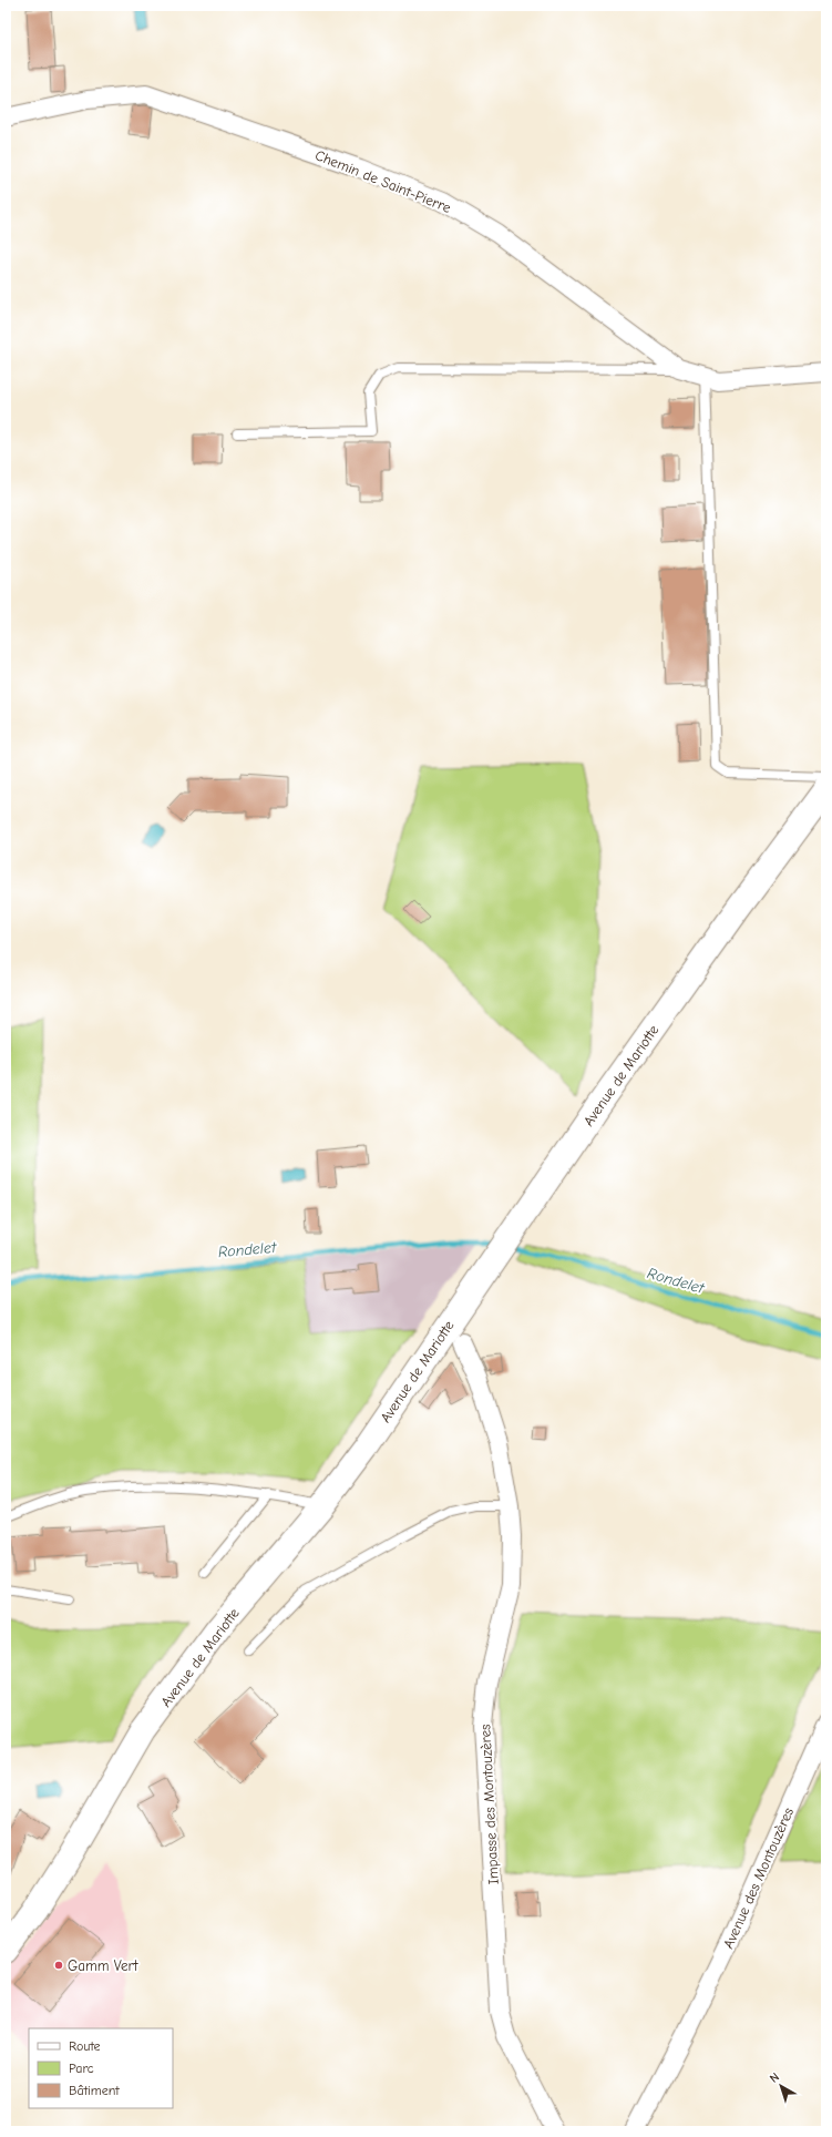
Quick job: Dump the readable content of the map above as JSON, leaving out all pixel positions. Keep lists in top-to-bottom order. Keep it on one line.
{"streets":{"main road":["Avenue de Mariotte"],"street":["Chemin de Saint-Pierre","Impasse des Montouzères","Avenue des Montouzères"]},"water":["Rondelet"],"places":["Gamm Vert"],"legend":["Route","Parc","Bâtiment"],"north":"top left"}
